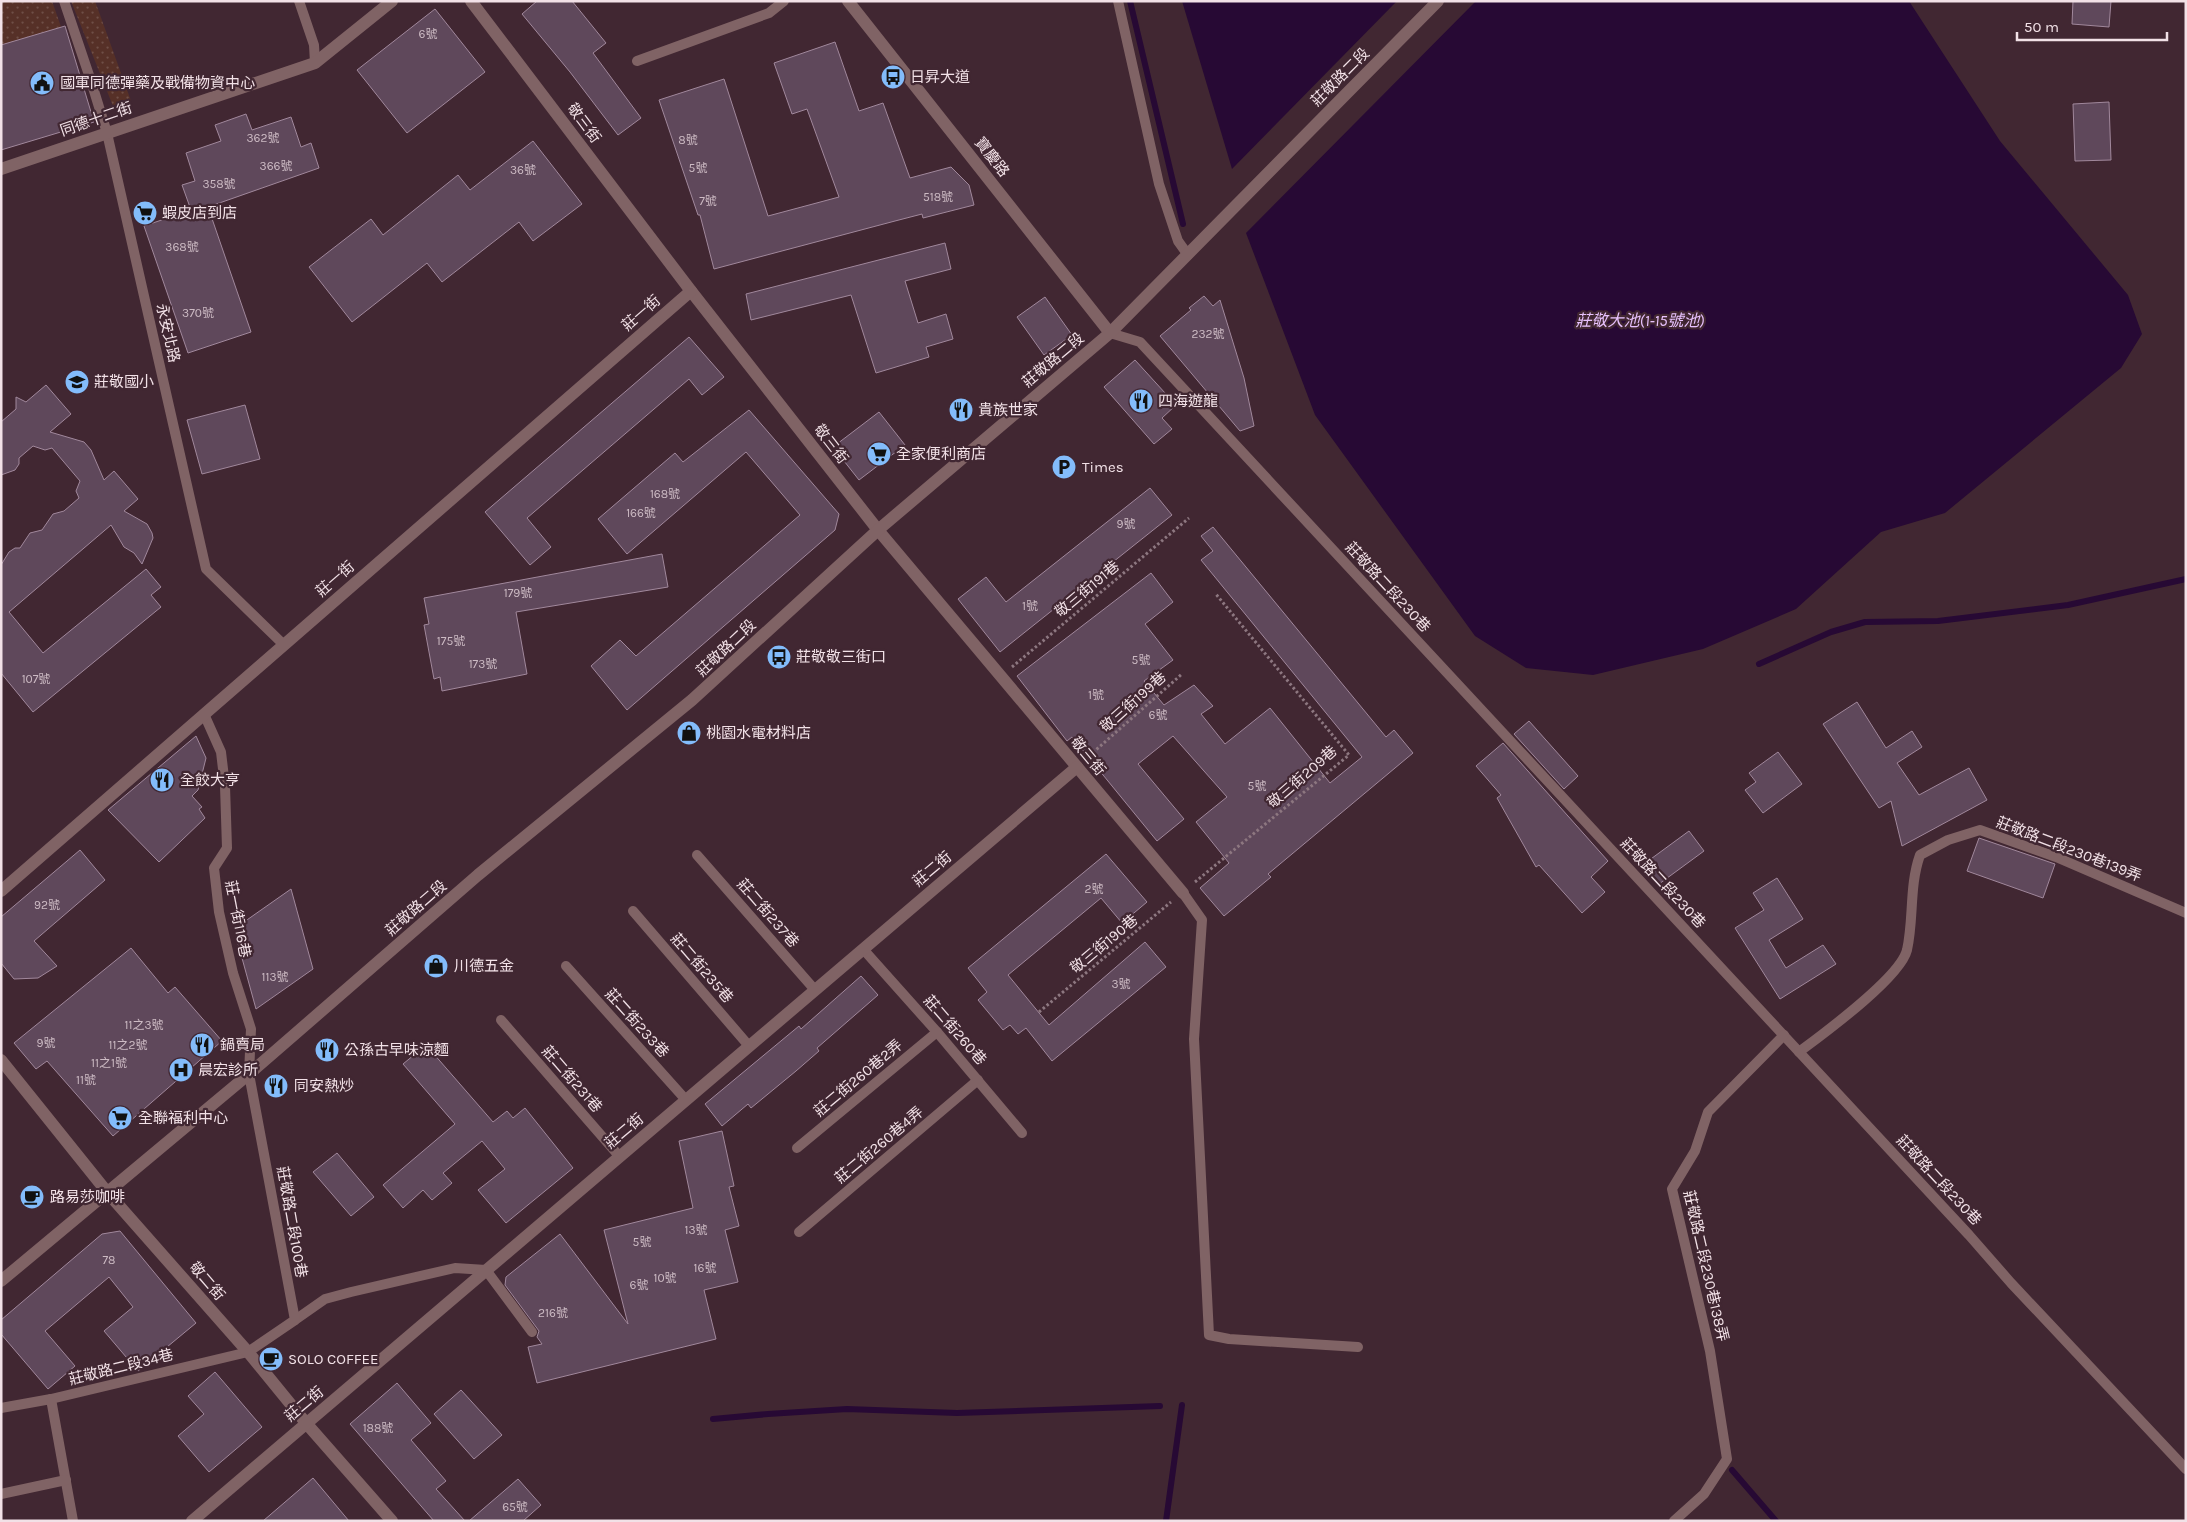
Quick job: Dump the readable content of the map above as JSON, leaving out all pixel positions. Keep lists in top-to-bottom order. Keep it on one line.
{"streets":{"street":["莊敬路二段","同德十二街","敬三街","寶慶路","莊一街","莊二街","敬二街"],"lane":["永安北路","莊敬路二段230巷","莊敬路二段230巷139弄","莊二街237巷","莊一街116巷","莊二街235巷","莊二街233巷","莊二街260巷","莊二街260巷2弄","莊二街231巷","莊二街260巷4弄","莊敬路二段100巷","莊敬路二段230巷138弄","莊敬路二段34巷"],"path":["敬三街191巷","敬三街199巷","敬三街209巷","敬三街190巷"]},"crossings":[["莊敬路二段","敬三街"],["莊敬路二段","寶慶路"],["莊敬路二段","莊敬路二段230巷"],["莊敬路二段","莊一街116巷"],["莊敬路二段","莊敬路二段100巷"],["莊敬路二段","敬二街"],["同德十二街","永安北路"],["敬三街","莊一街"],["敬三街","敬三街191巷"],["敬三街","敬三街199巷"],["敬三街","敬三街209巷"],["敬三街","莊二街"],["敬三街","敬三街190巷"],["寶慶路","莊敬路二段230巷"],["莊一街","永安北路"],["莊一街","莊一街116巷"],["莊敬路二段230巷","莊敬路二段230巷139弄"],["莊敬路二段230巷","莊敬路二段230巷138弄"],["敬三街199巷","莊二街"],["敬三街209巷","敬三街190巷"],["莊二街","莊二街237巷"],["莊二街","莊二街235巷"],["莊二街","莊二街233巷"],["莊二街","莊二街260巷"],["莊二街","莊二街231巷"],["莊二街","敬二街"],["莊一街116巷","莊敬路二段100巷"],["莊二街260巷","莊二街260巷2弄"],["莊二街260巷","莊二街260巷4弄"],["敬二街","莊敬路二段34巷"]],"water":["莊敬大池(1-15號池)"],"places":{"bus stop":["日昇大道","莊敬敬三街口"],"public building":["國軍同德彈藥及戰備物資中心"],"supermarket":["蝦皮店到店","全家便利商店","全聯福利中心"],"school or university":["莊敬國小"],"restaurant":["四海遊龍","貴族世家","全餃大亨","鍋賣局","公孫古早味涼麵","同安熱炒"],"parking":["Times"],"shop":["桃園水電材料店","川德五金"],"hospital":["晨宏診所"],"cafe":["路易莎咖啡","SOLO COFFEE"]},"house_numbers":["6號","362號","8號","366號","5號","36號","358號","518號","7號","368號","370號","232號","168號","166號","9號","179號","1號","175號","5號","173號","107號","1號","6號","5號","2號","92號","113號","3號","11之3號","9號","11之2號","11之1號","11號","13號","5號","78","16號","10號","6號","216號","188號","65號"],"scale_bar":"50 m"}
